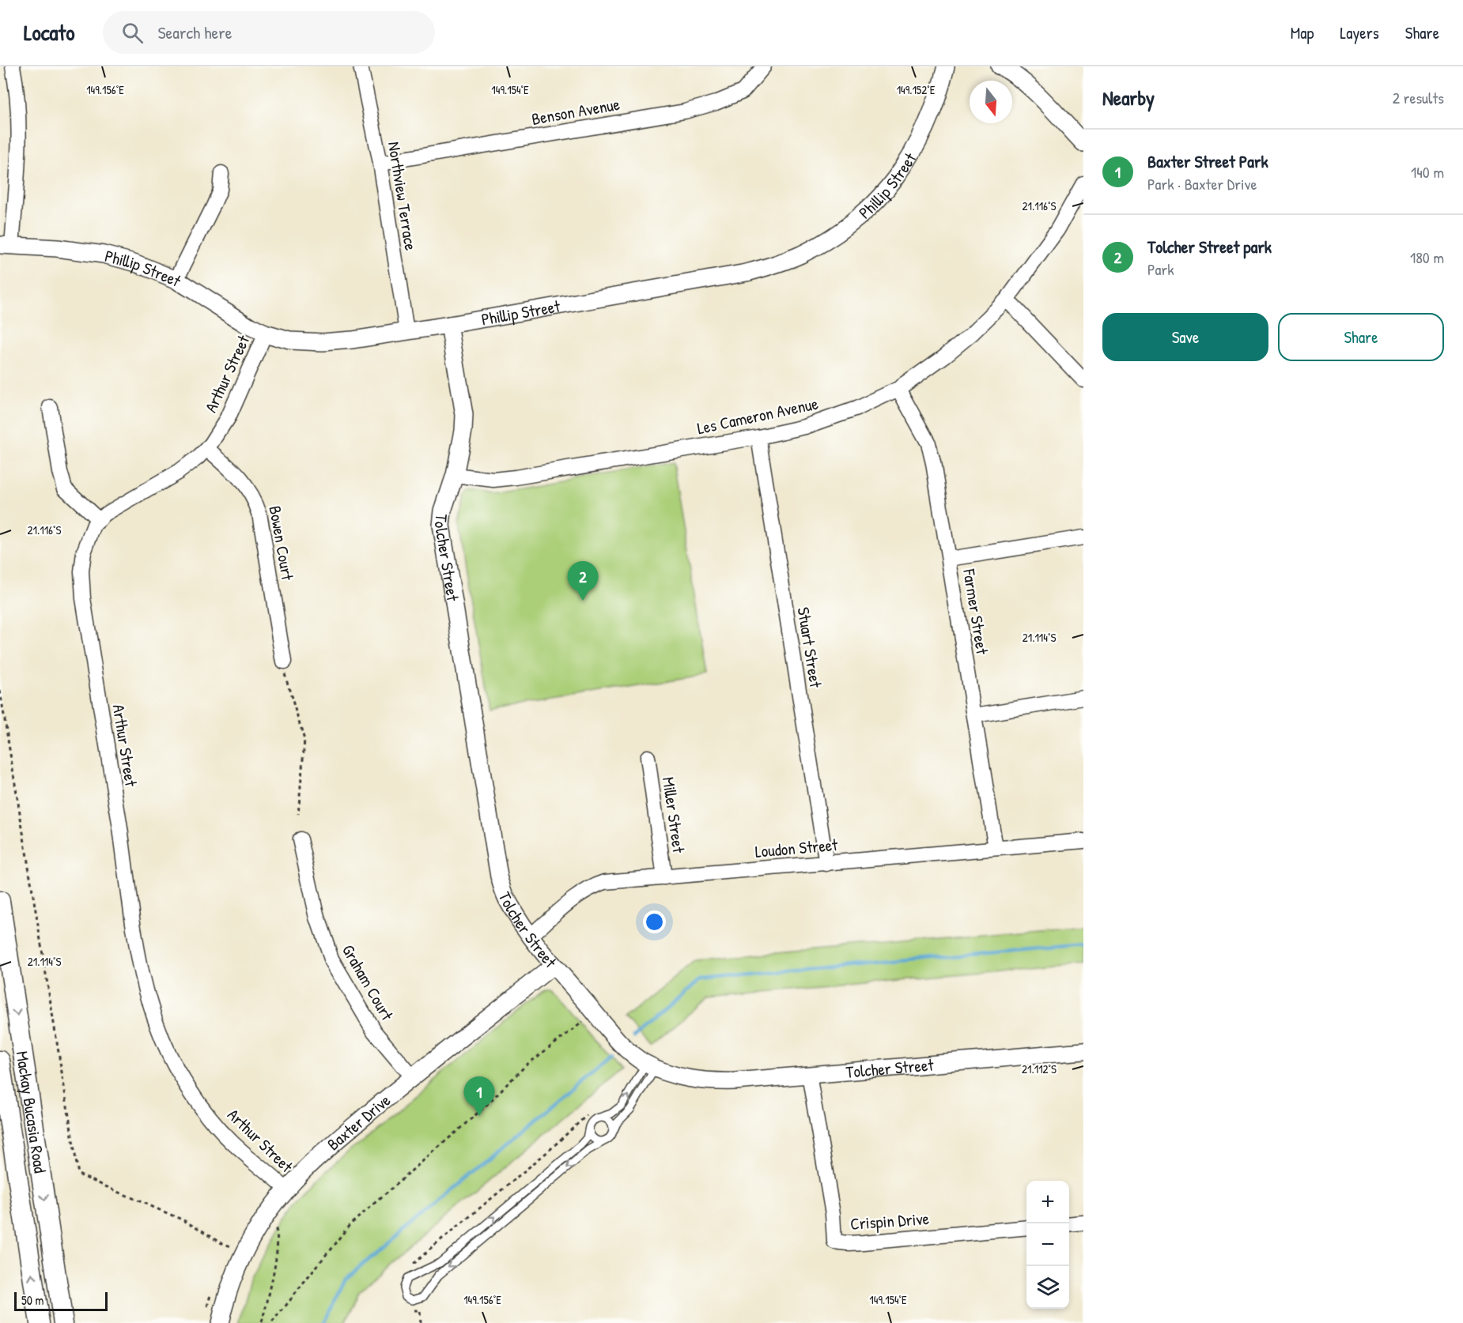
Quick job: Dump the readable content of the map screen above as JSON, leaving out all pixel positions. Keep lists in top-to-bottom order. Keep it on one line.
{"streets":{"main road":["Mackay Bucasia Road"],"street":["Benson Avenue","Phillip Street","Northview Terrace","Arthur Street","Les Cameron Avenue","Bowen Court","Tolcher Street","Farmer Street","Stuart Street","Miller Street","Loudon Street","Graham Court","Baxter Drive","Crispin Drive"]},"crossings":[["Benson Avenue","Northview Terrace"],["Phillip Street","Northview Terrace"],["Phillip Street","Arthur Street"],["Phillip Street","Tolcher Street"],["Arthur Street","Bowen Court"],["Arthur Street","Baxter Drive"],["Les Cameron Avenue","Tolcher Street"],["Les Cameron Avenue","Farmer Street"],["Les Cameron Avenue","Stuart Street"],["Tolcher Street","Loudon Street"],["Tolcher Street","Baxter Drive"],["Tolcher Street","Crispin Drive"],["Farmer Street","Loudon Street"],["Stuart Street","Loudon Street"],["Miller Street","Loudon Street"],["Graham Court","Baxter Drive"]],"scale_bar":"50 m","north":"bottom","page":{"header":"Locato","search":"Search here","nav":["Map","Layers","Share"],"heading":["Nearby","2 results"],"list":[{"mark":"1","name":"Baxter Street Park","note":"Park · Baxter Drive","value":"140 m"},{"mark":"2","name":"Tolcher Street park","note":"Park","value":"180 m"}],"buttons":["Save","Share"],"pins":["2","1"],"map_buttons":["+","−"],"scale":"50 m"},"coordinates":["149.156°E","149.154°E","149.152°E","21.116°S","21.114°S","21.112°S"]}
